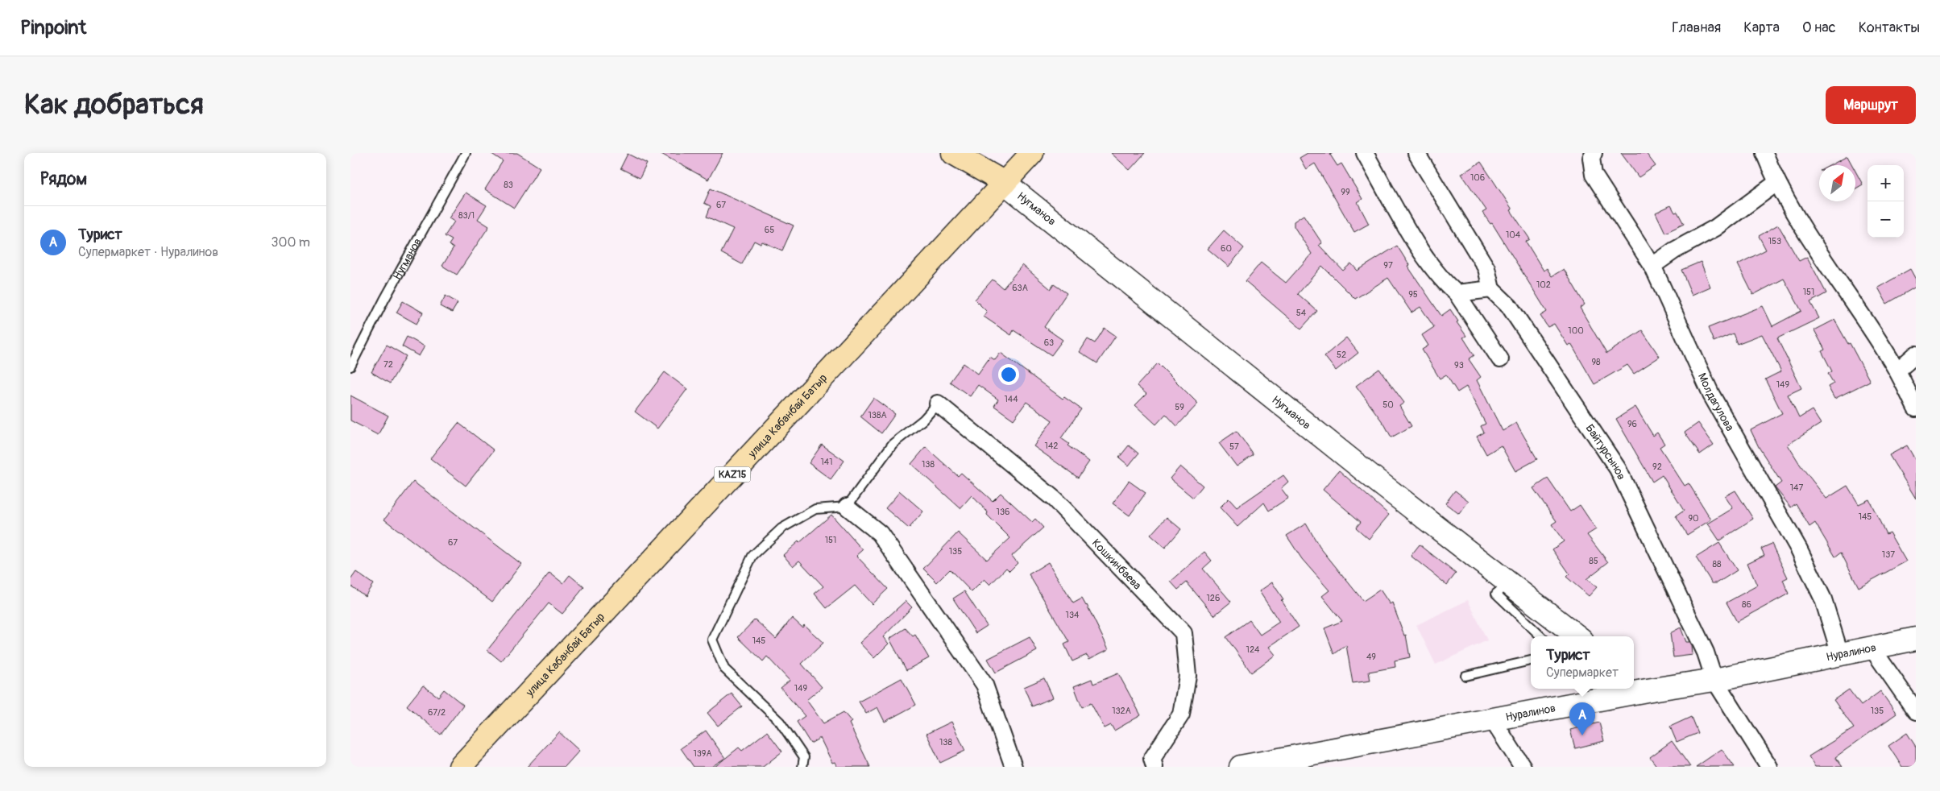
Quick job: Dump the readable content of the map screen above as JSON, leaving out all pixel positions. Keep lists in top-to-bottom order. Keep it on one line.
{"streets":{"main road":["Нугманов","улица Кабанбай Батыр","KAZ15","Нуралинов"],"street":["Молдагулова","Байтурсынов","Кошкинбаева"]},"crossings":[["Нугманов","улица Кабанбай Батыр"],["Молдагулова","Нуралинов"],["Байтурсынов","Нуралинов"]],"house_numbers":["106","83","99","67","83/1","65","104","153","60","97","102","63А","151","95","54","100","63","52","98","72","93","149","144","50","59","138А","96","142","57","141","138","92","147","136","145","90","151","67","135","137","85","88","126","86","134","145","124","49","149","132А","135","67/2","138","139А"],"north":"top right","page":{"header":"Pinpoint","nav":["Главная","Карта","О нас","Контакты"],"buttons":"Маршрут","title":"Как добраться","heading":"Рядом","map_buttons":["+","−"],"list":[{"mark":"A","name":"Турист","note":"Супермаркет · Нуралинов","value":"300 m"}],"popup":["Турист","Супермаркет"],"pins":"A"}}
